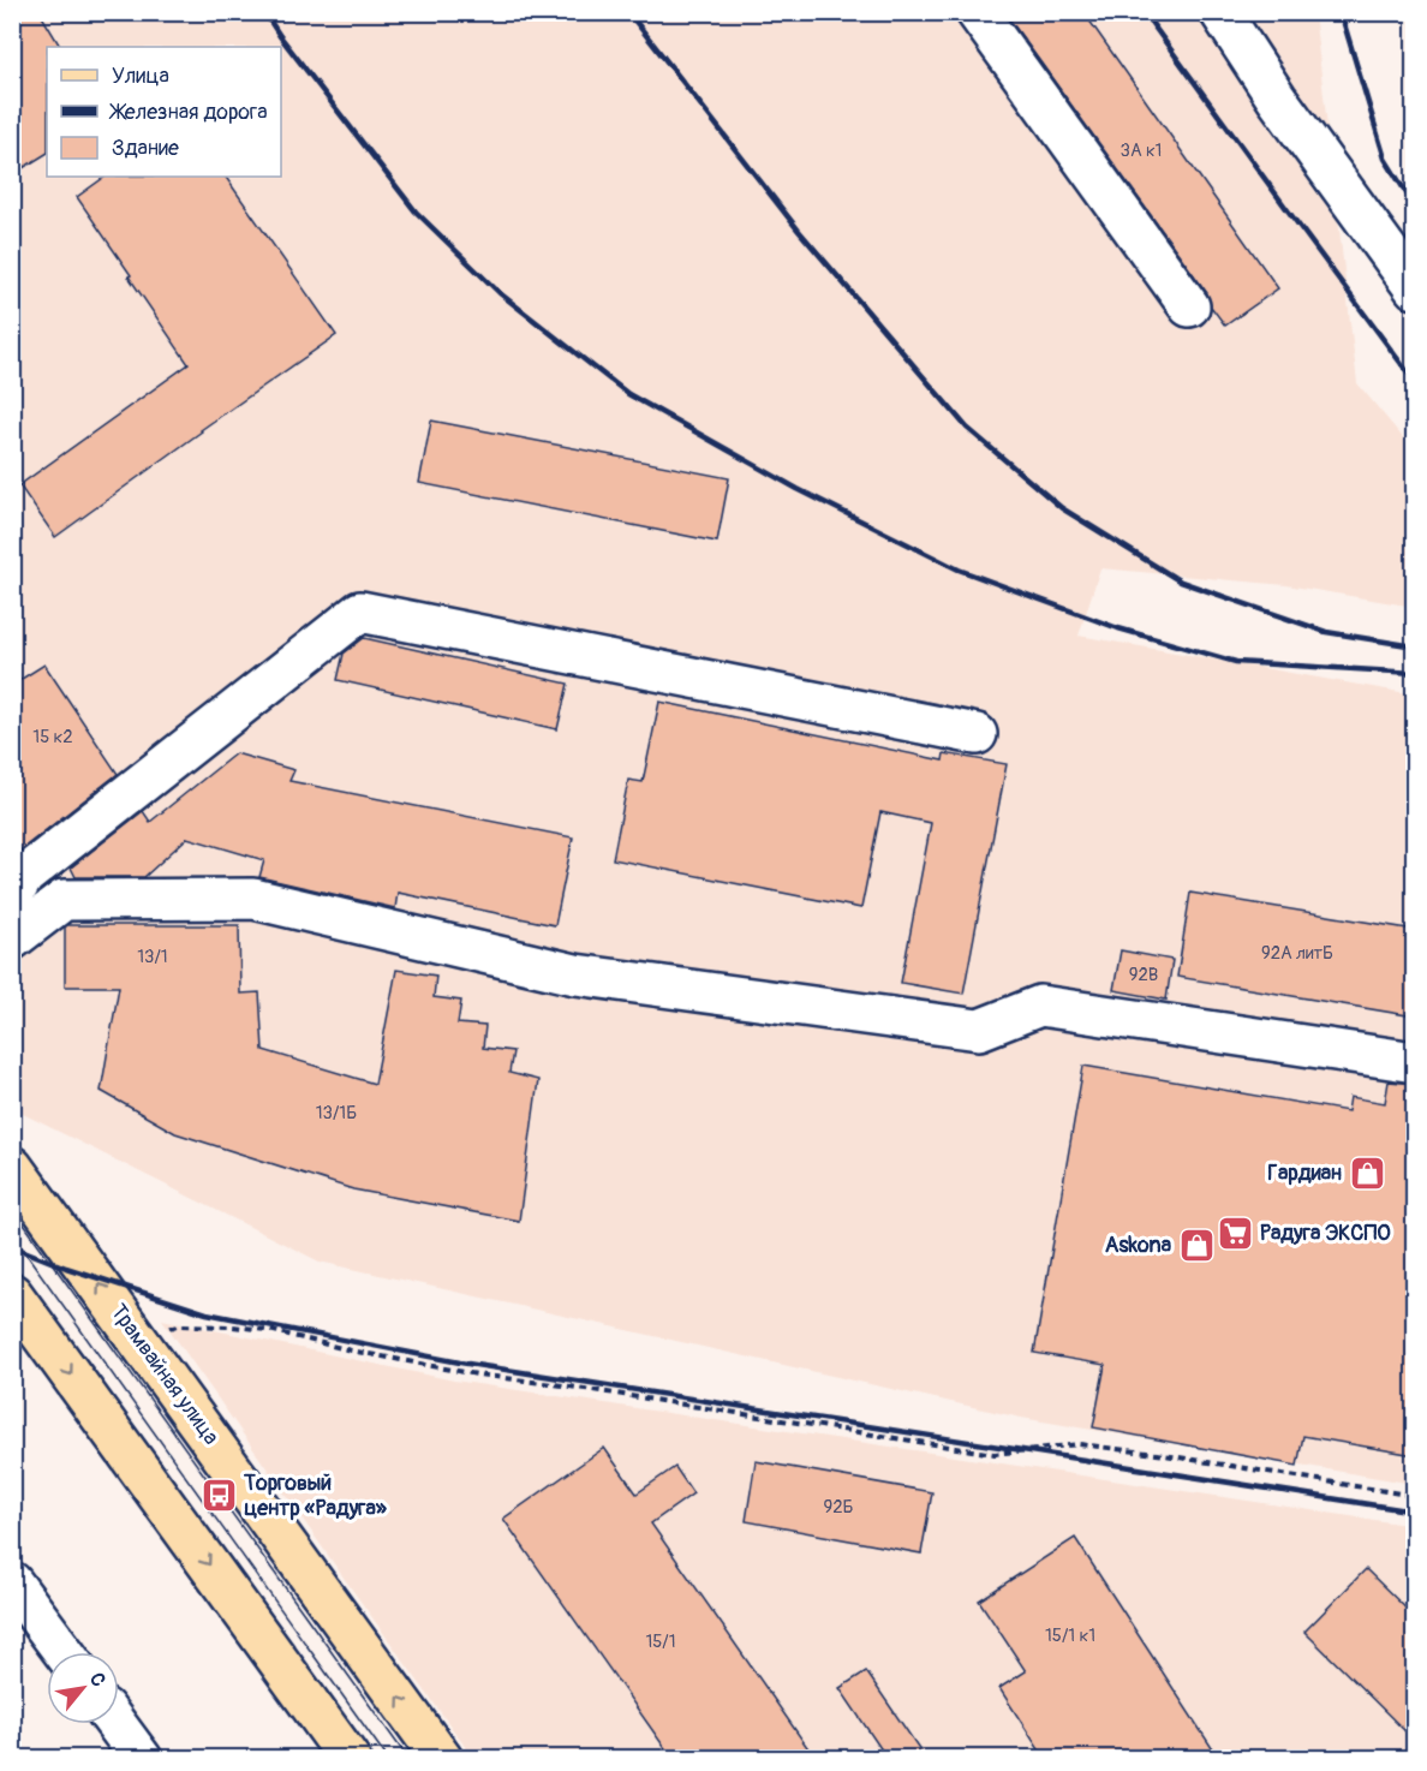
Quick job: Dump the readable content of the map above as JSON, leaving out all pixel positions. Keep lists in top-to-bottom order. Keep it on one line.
{"streets":{"main road":["Трамвайная улица"]},"places":{"shop":["Гардиан","Askona"],"supermarket":["Радуга ЭКСПО"],"bus stop":["Торговый центр «Радуга»"]},"house_numbers":["3А к1","15 к2","92А литБ","13/1","92В","13/1Б","92Б","15/1 к1","15/1"],"legend":["Улица","Железная дорога","Здание"],"north":"top right"}
